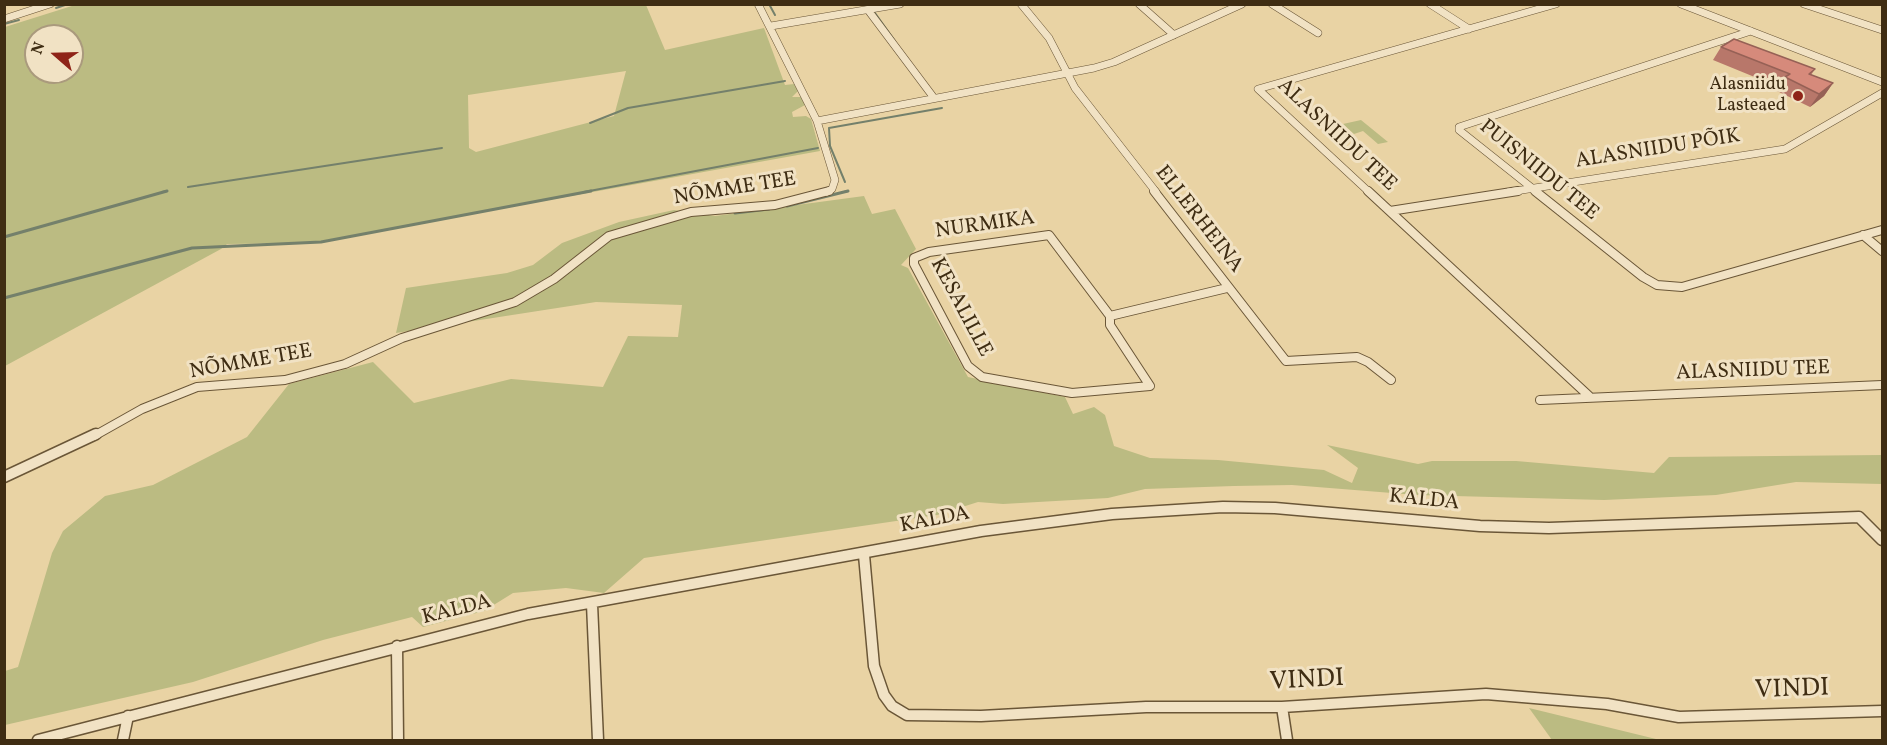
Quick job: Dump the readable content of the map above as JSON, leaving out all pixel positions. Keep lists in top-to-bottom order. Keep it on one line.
{"streets":{"street":["ALASNIIDU TEE","ALASNIIDU PÕIK","PUISNIIDU TEE","NÕMME TEE","ELLERHEINA","NURMIKA","KESALILLE","KALDA","VINDI"]},"crossings":[["ALASNIIDU TEE","ALASNIIDU PÕIK"],["ALASNIIDU PÕIK","PUISNIIDU TEE"],["NURMIKA","KESALILLE"],["KALDA","VINDI"]],"places":["Alasniidu Lasteaed"],"north":"left"}
